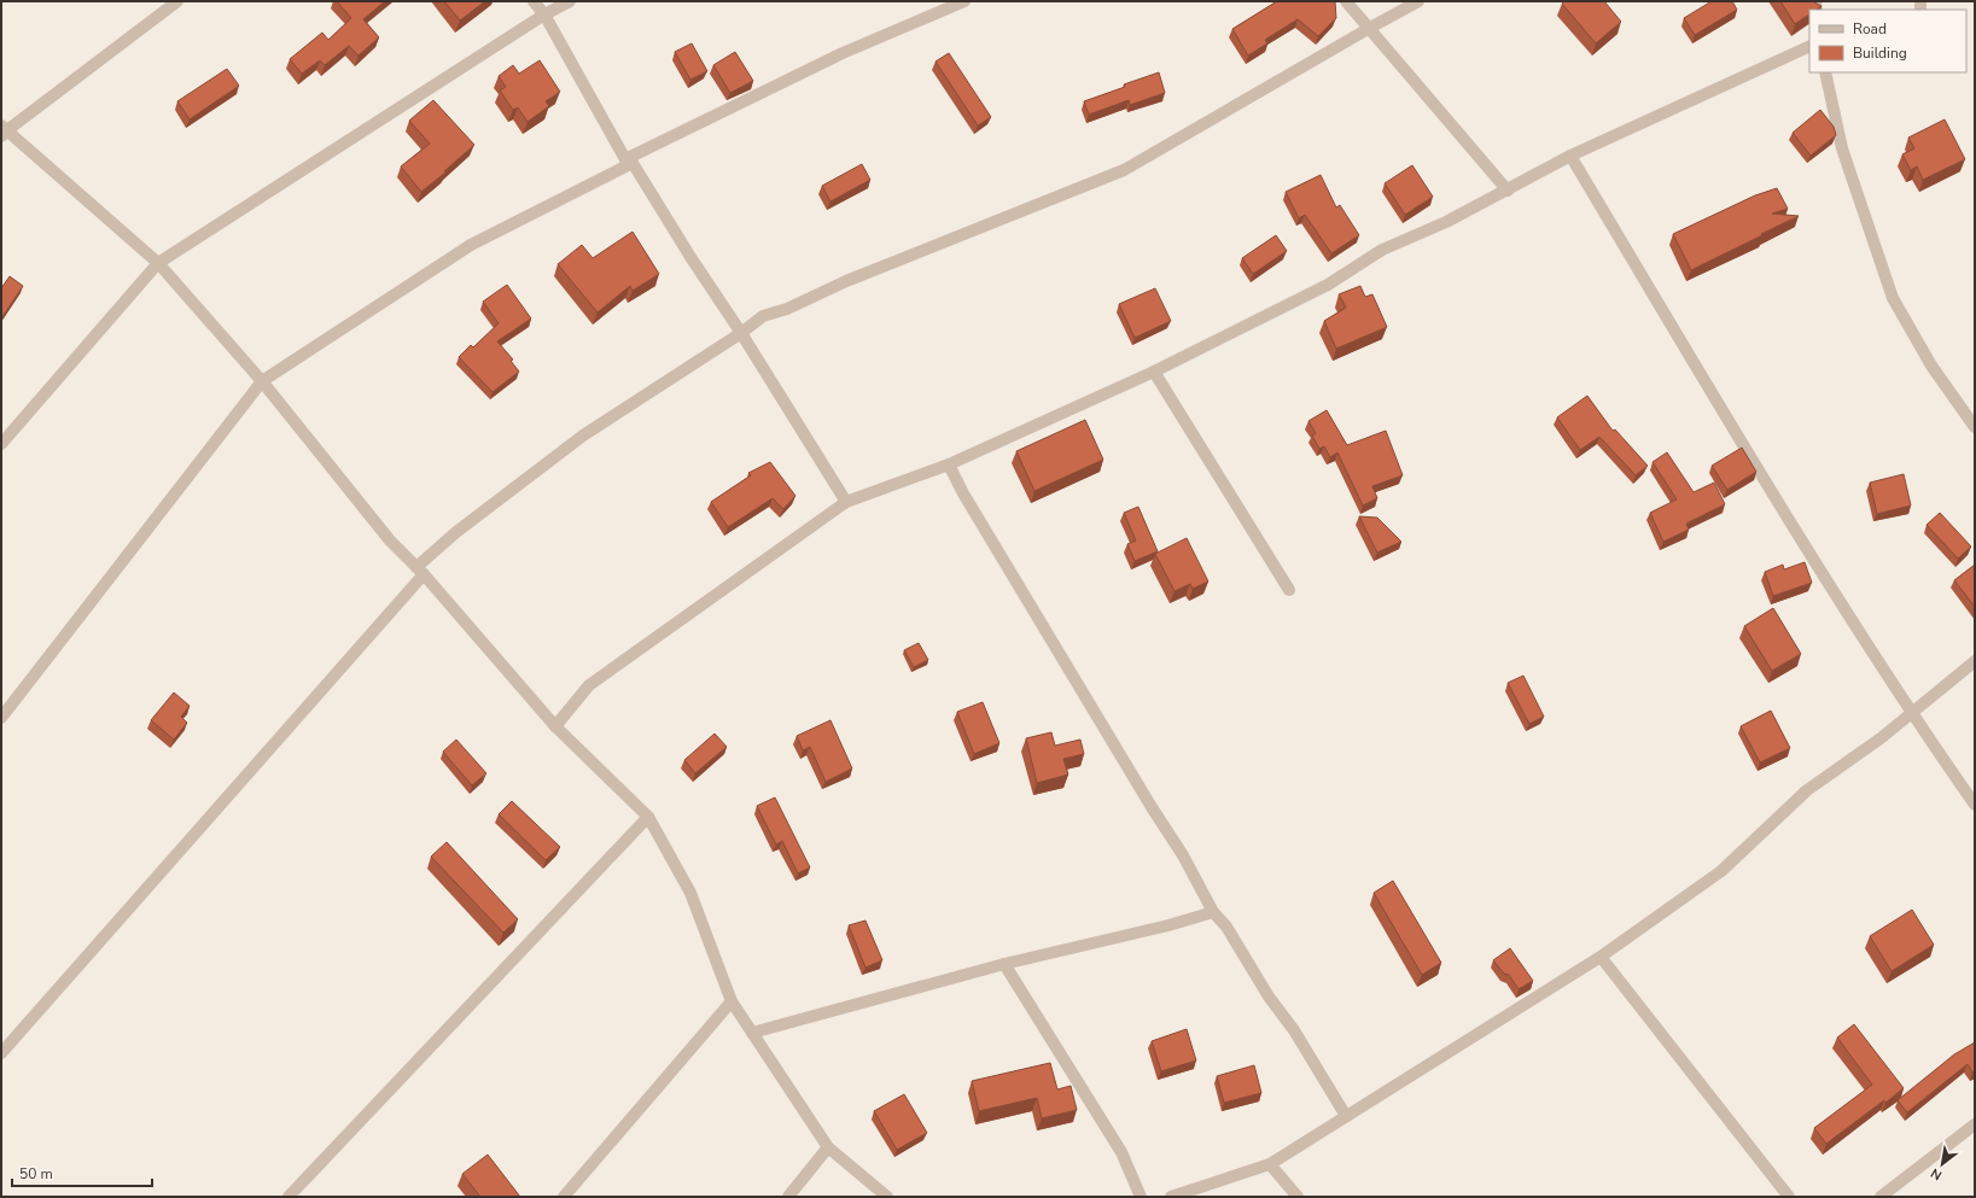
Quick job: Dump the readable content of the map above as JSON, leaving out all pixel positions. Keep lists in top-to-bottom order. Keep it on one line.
{"legend":["Road","Building"],"scale_bar":"50 m","north":"bottom left"}
